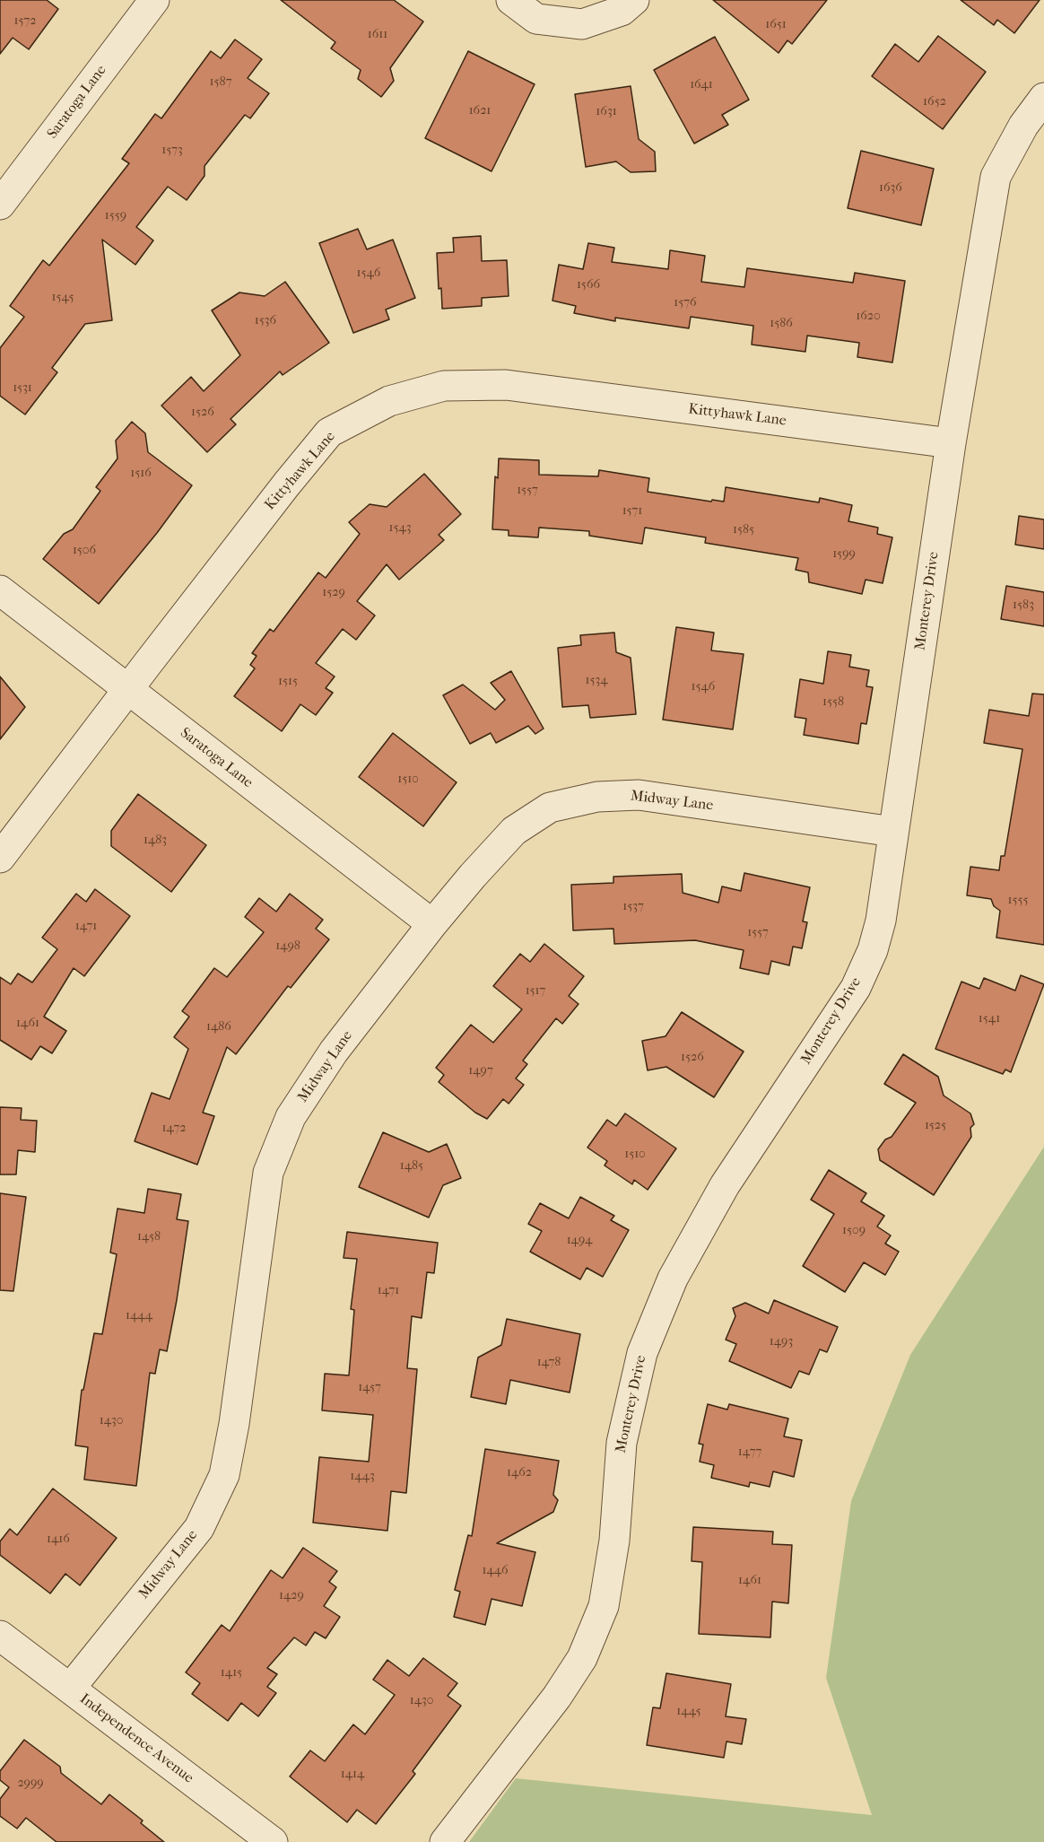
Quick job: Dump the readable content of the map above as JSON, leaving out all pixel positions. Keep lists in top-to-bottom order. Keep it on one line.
{"streets":{"street":["Saratoga Lane","Kittyhawk Lane","Monterey Drive","Midway Lane","Independence Avenue"]},"crossings":[["Saratoga Lane","Kittyhawk Lane"],["Saratoga Lane","Midway Lane"],["Kittyhawk Lane","Monterey Drive"],["Monterey Drive","Midway Lane"],["Midway Lane","Independence Avenue"]],"house_numbers":["1572","1651","1611","1587","1641","1652","1621","1631","1573","1636","1559","1546","1566","1545","1576","1620","1536","1586","1531","1526","1516","1557","1571","1543","1585","1506","1599","1529","1583","1534","1515","1546","1558","1510","1483","1555","1537","1471","1557","1498","1517","1541","1461","1486","1526","1497","1525","1472","1510","1485","1509","1458","1494","1471","1444","1493","1478","1457","1430","1477","1462","1443","1416","1446","1461","1429","1415","1430","1445","1414","2999"]}
